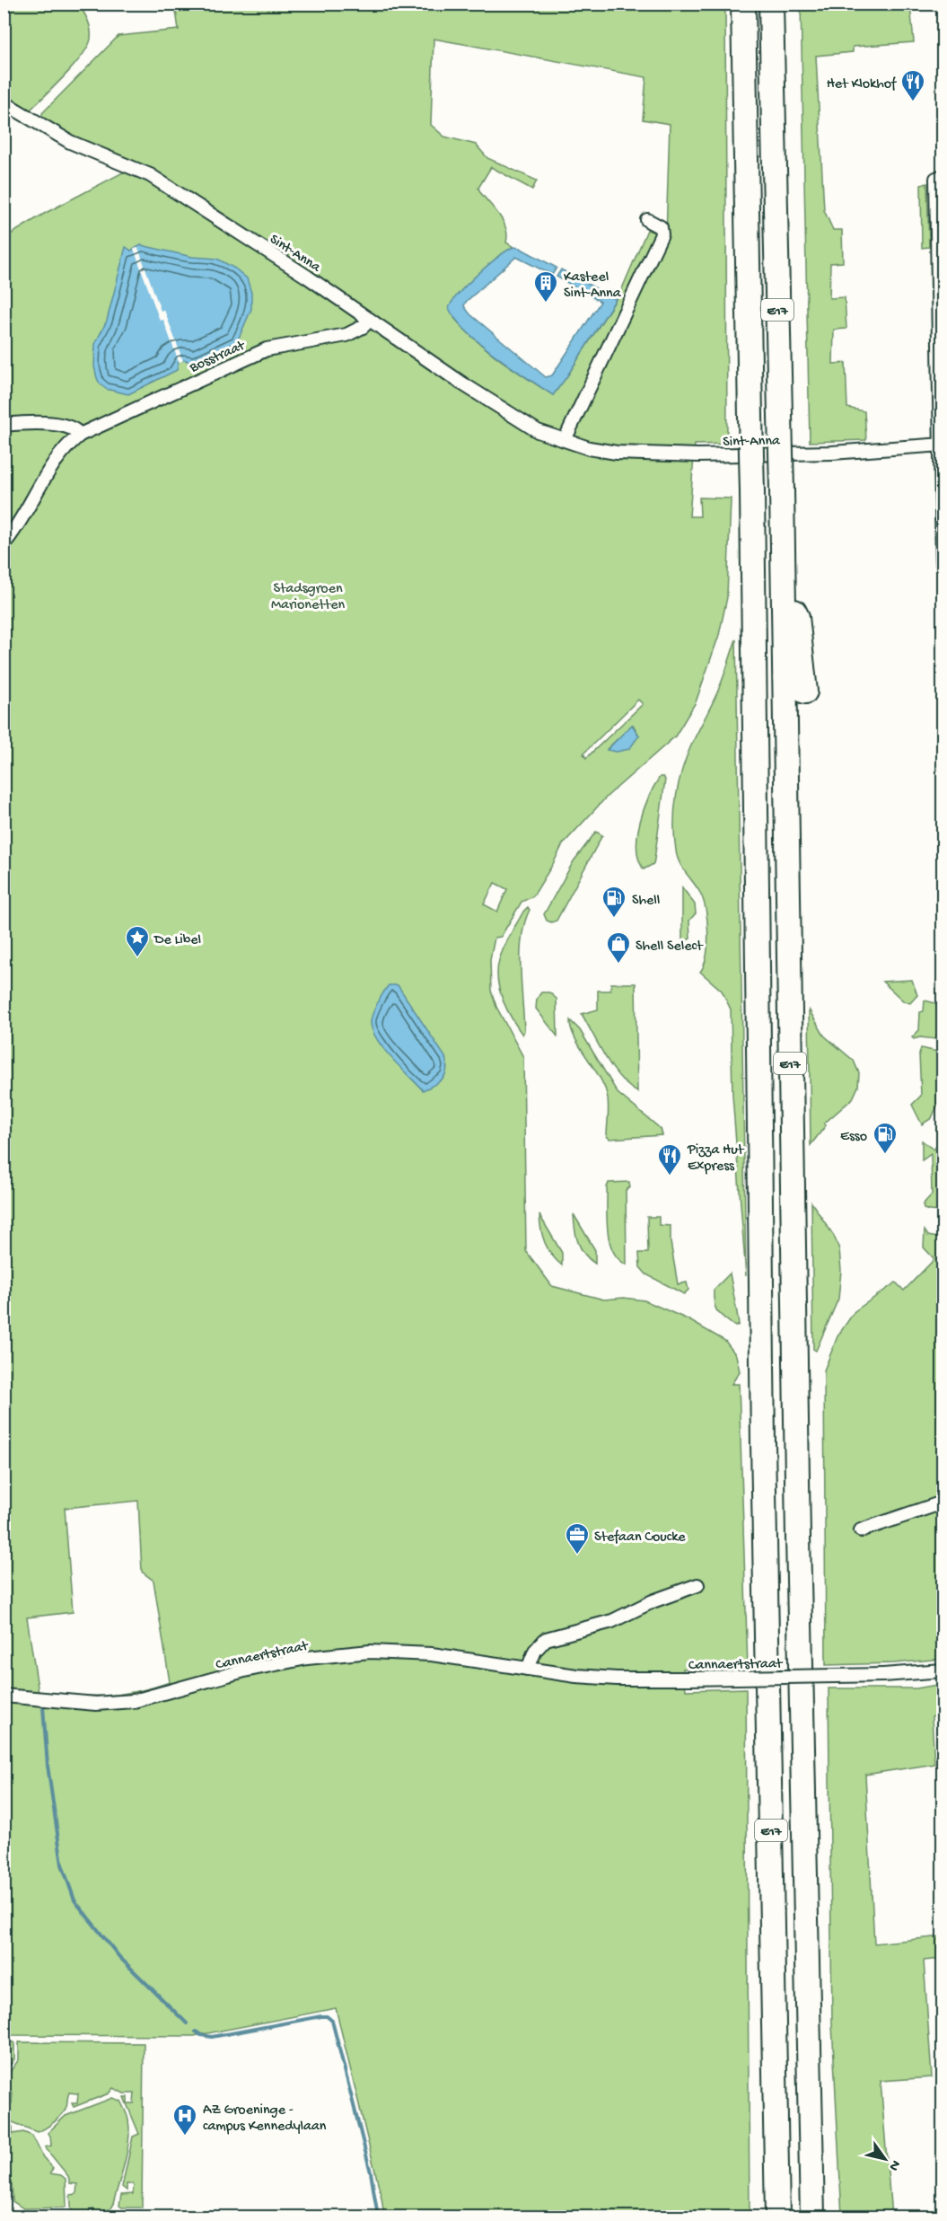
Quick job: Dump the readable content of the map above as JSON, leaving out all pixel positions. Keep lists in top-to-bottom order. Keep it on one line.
{"streets":{"highway":["E17"],"street":["Sint-Anna","Bosstraat","Cannaertstraat"]},"crossings":[["Sint-Anna","Bosstraat"]],"parks":["Stadsgroen Marionetten"],"places":{"restaurant":["Het Klokhof","Pizza Hut Express"],"building":["Kasteel Sint-Anna"],"fuel station":["Shell","Esso"],"place":["De Libel"],"shop":["Shell Select"],"office":["Stefaan Coucke"],"hospital":["AZ Groeninge - campus Kennedylaan"]},"north":"bottom right"}
